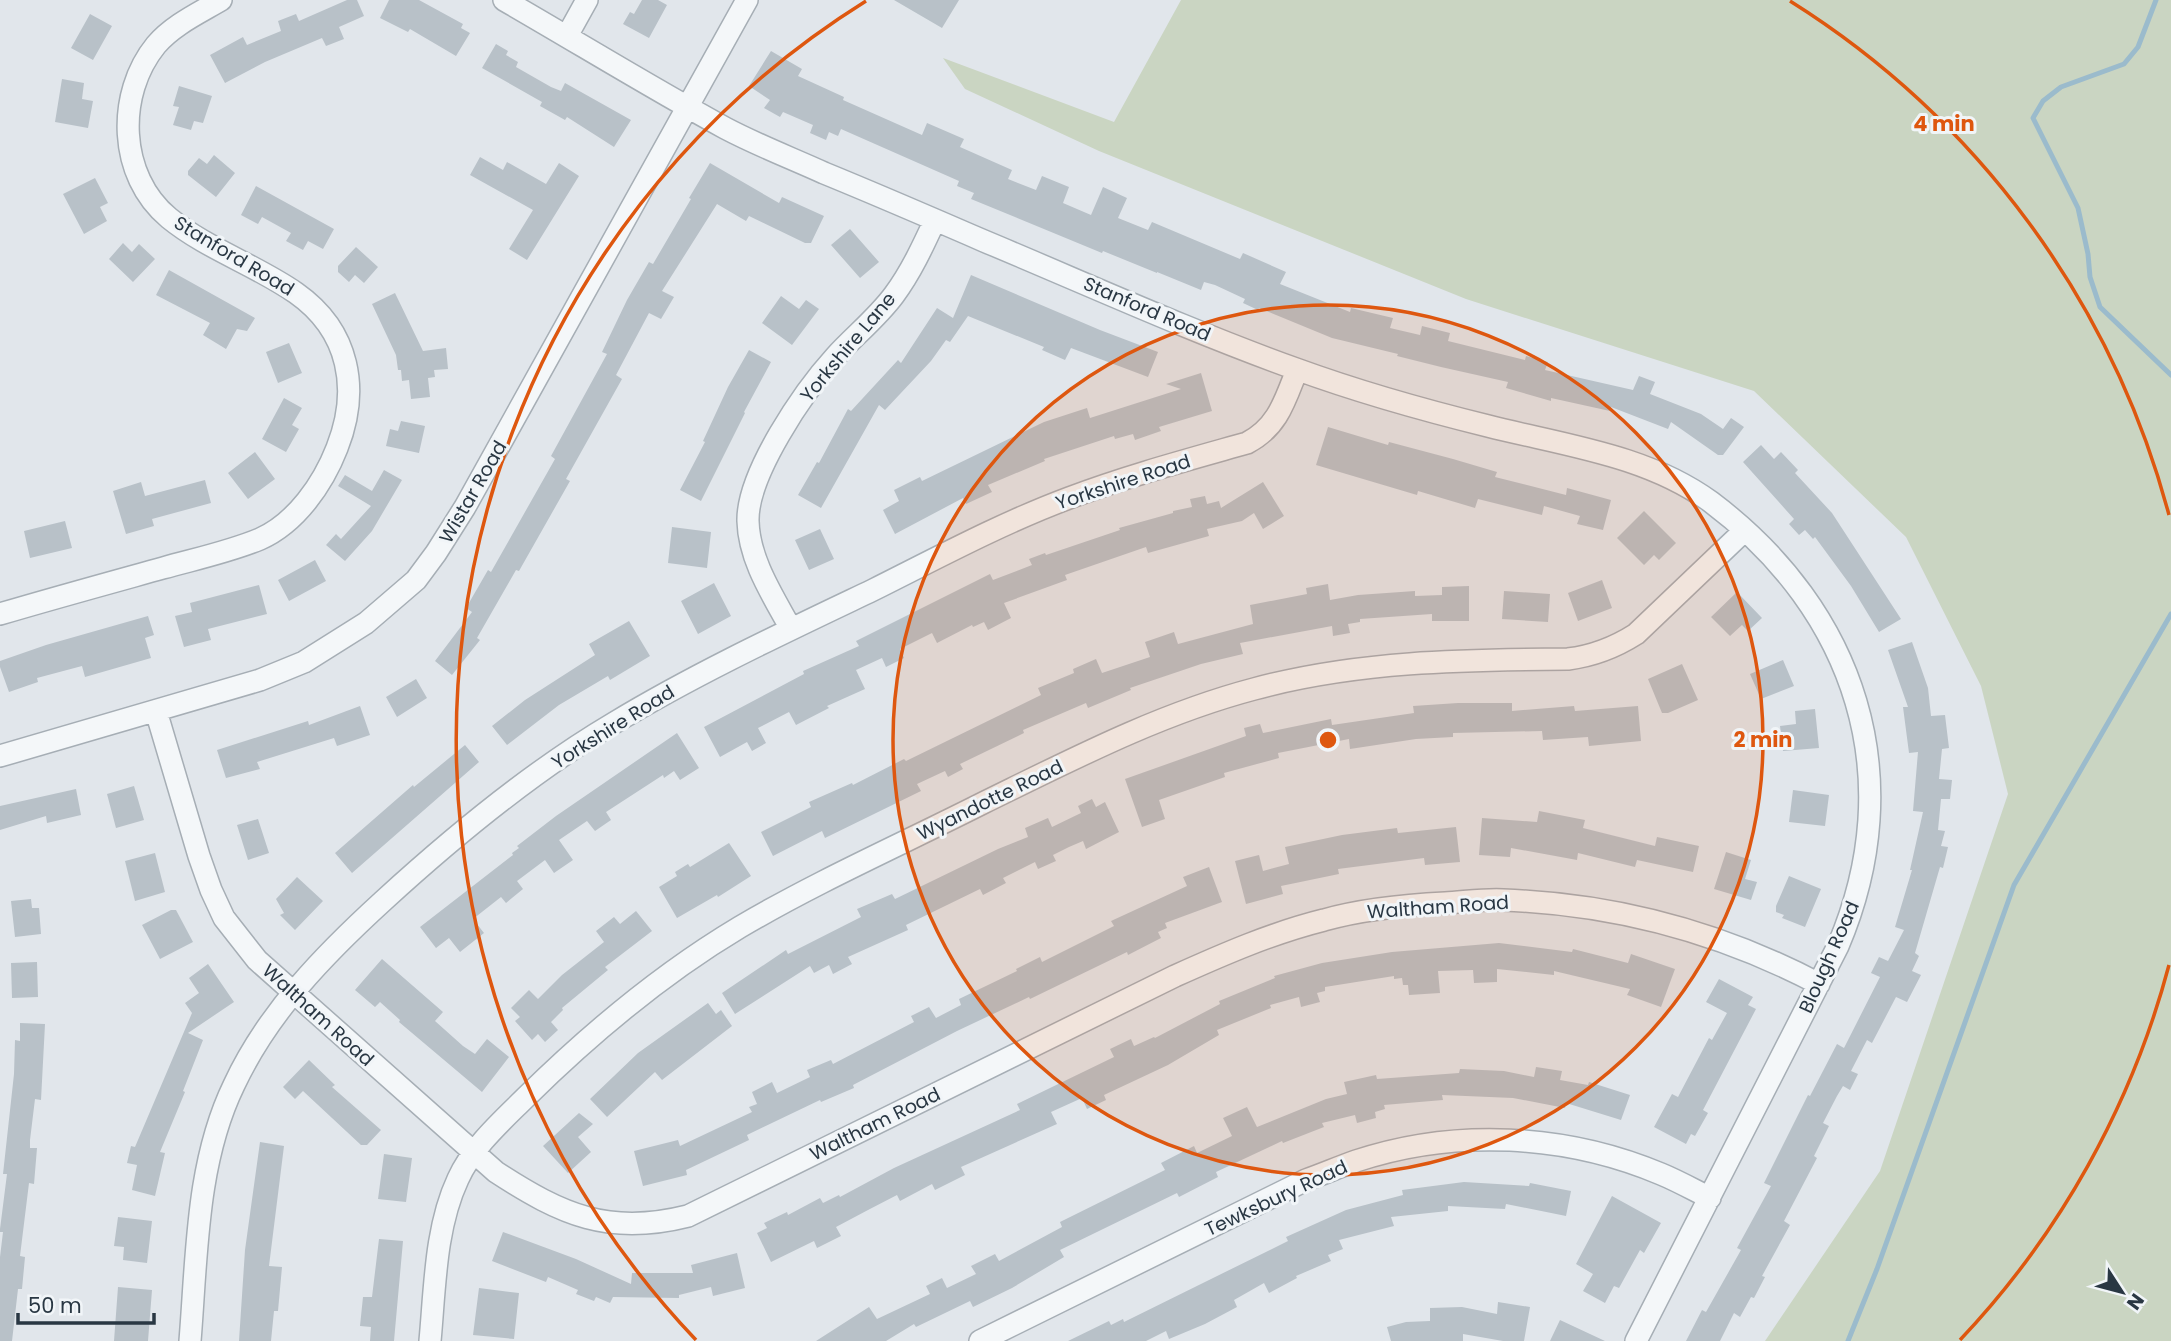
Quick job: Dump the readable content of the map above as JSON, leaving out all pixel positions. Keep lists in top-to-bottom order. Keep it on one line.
{"streets":{"street":["Stanford Road","Yorkshire Lane","Yorkshire Road","Wistar Road","Wyandotte Road","Waltham Road","Blough Road","Tewksbury Road"]},"crossings":[["Stanford Road","Yorkshire Lane"],["Stanford Road","Yorkshire Road"],["Stanford Road","Wistar Road"],["Stanford Road","Wyandotte Road"],["Stanford Road","Blough Road"],["Yorkshire Lane","Yorkshire Road"],["Yorkshire Road","Waltham Road"],["Wistar Road","Waltham Road"],["Wyandotte Road","Waltham Road"],["Wyandotte Road","Blough Road"],["Waltham Road","Blough Road"],["Blough Road","Tewksbury Road"]],"scale_bar":"50 m","north":"bottom right","rings":["4 min","2 min"]}
